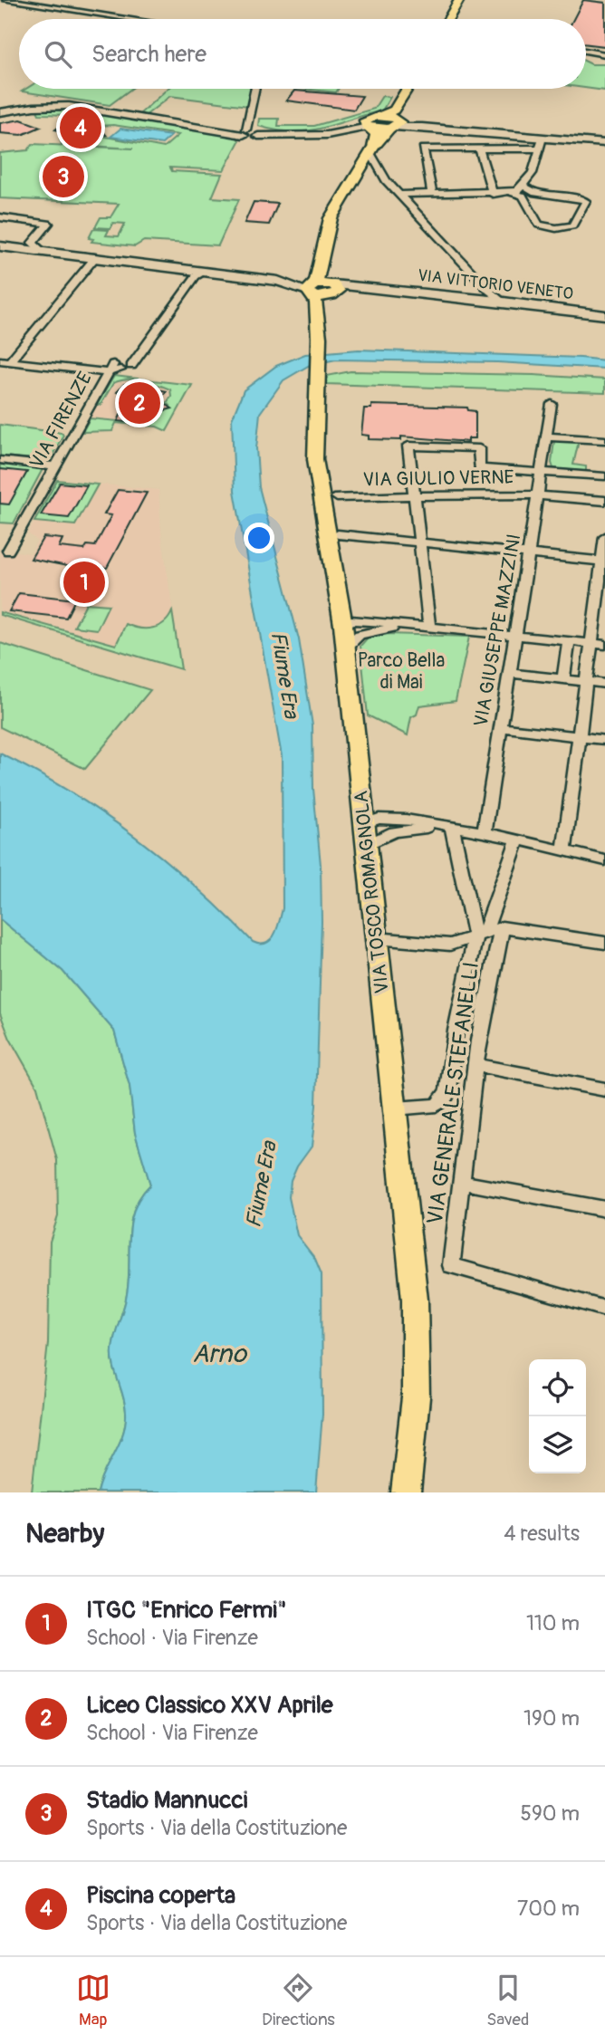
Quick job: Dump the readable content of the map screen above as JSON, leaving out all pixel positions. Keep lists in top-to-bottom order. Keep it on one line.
{"streets":{"main road":["VIA TOSCO ROMAGNOLA"],"street":["VIA VITTORIO VENETO","VIA FIRENZE","VIA GIULIO VERNE","VIA GIUSEPPE MAZZINI","VIA GENERALE STEFANELLI"]},"crossings":[["VIA VITTORIO VENETO","VIA FIRENZE"],["VIA VITTORIO VENETO","VIA TOSCO ROMAGNOLA"],["VIA GIULIO VERNE","VIA GIUSEPPE MAZZINI"]],"water":["Fiume Era","Arno"],"parks":["Parco Bella di Mai"],"page":{"search":"Search here","pins":["4","3","2","1"],"heading":["Nearby","4 results"],"list":[{"mark":"1","name":"ITGC \"Enrico Fermi\"","note":"School · Via Firenze","value":"110 m"},{"mark":"2","name":"Liceo Classico XXV Aprile","note":"School · Via Firenze","value":"190 m"},{"mark":"3","name":"Stadio Mannucci","note":"Sports · Via della Costituzione","value":"590 m"},{"mark":"4","name":"Piscina coperta","note":"Sports · Via della Costituzione","value":"700 m"}],"nav":["Map","Directions","Saved"]}}
